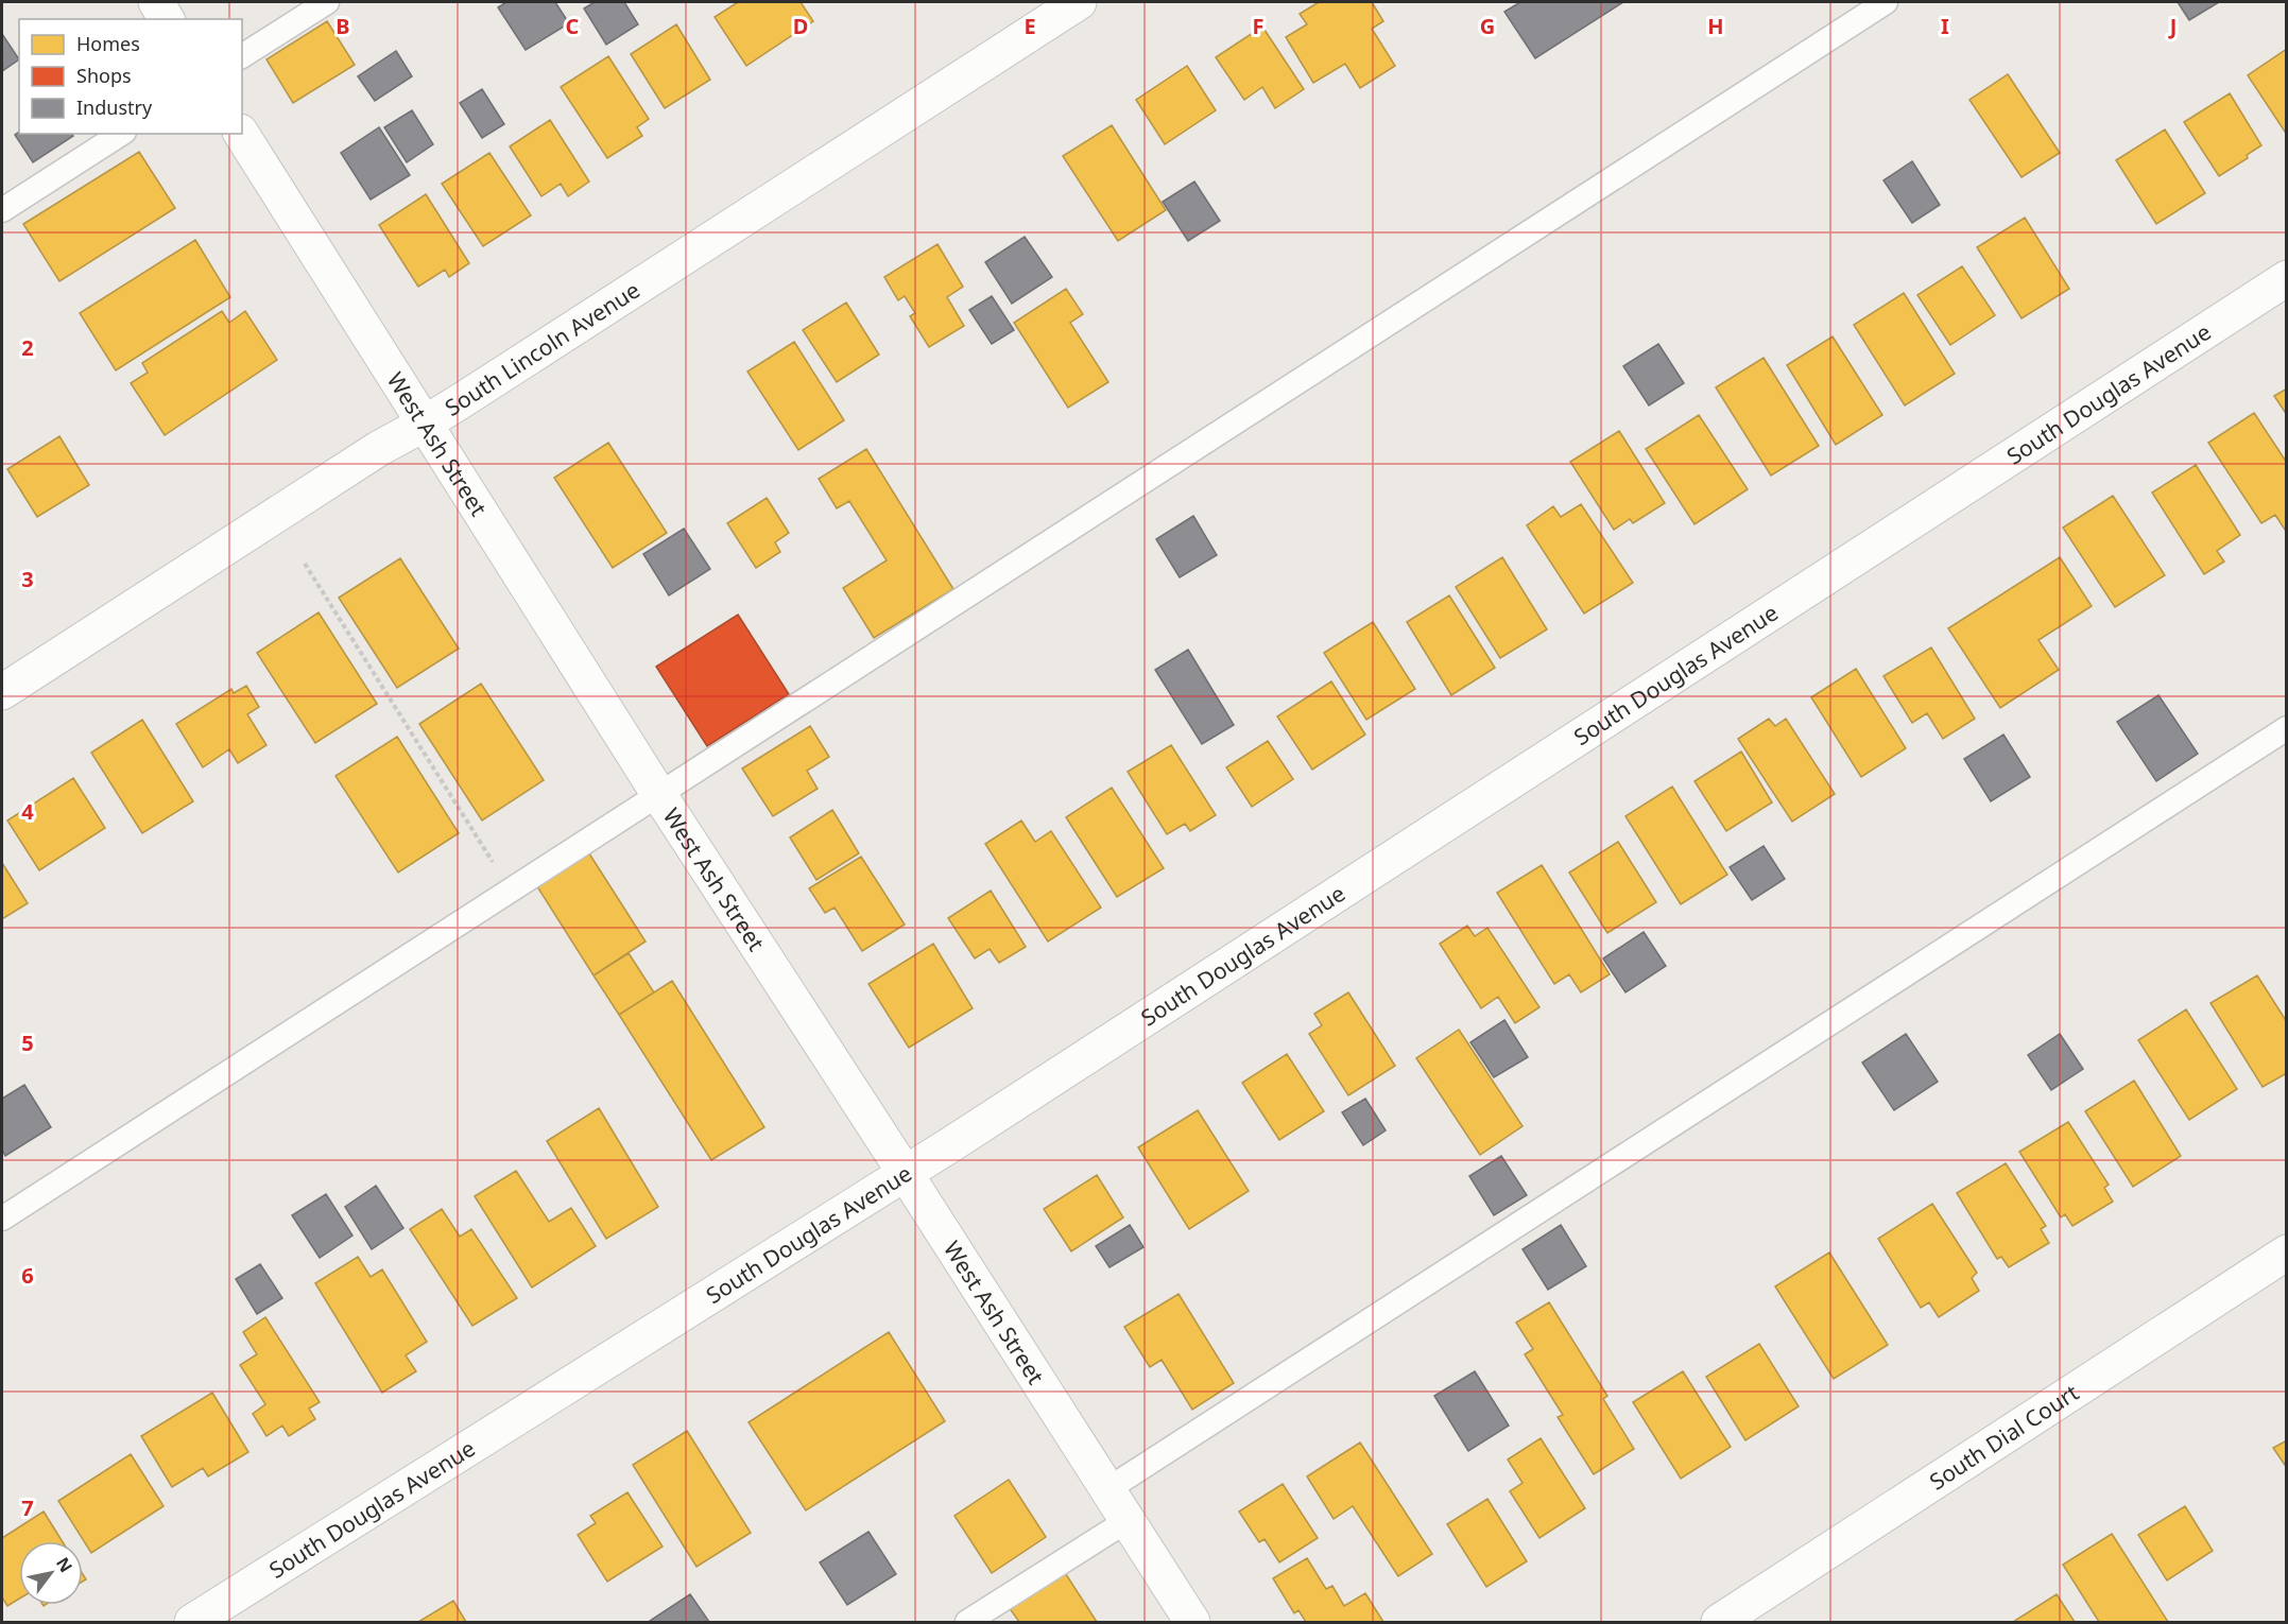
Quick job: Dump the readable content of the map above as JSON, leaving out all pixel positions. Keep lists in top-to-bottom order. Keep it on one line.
{"streets":{"street":["South Lincoln Avenue","South Douglas Avenue","West Ash Street","South Dial Court"]},"crossings":[["South Lincoln Avenue","West Ash Street"],["South Douglas Avenue","West Ash Street"]],"legend":["Homes","Shops","Industry"],"north":"top right","grid":{"columns":["B","C","D","E","F","G","H","I","J"],"rows":["2","3","4","5","6","7"]}}
